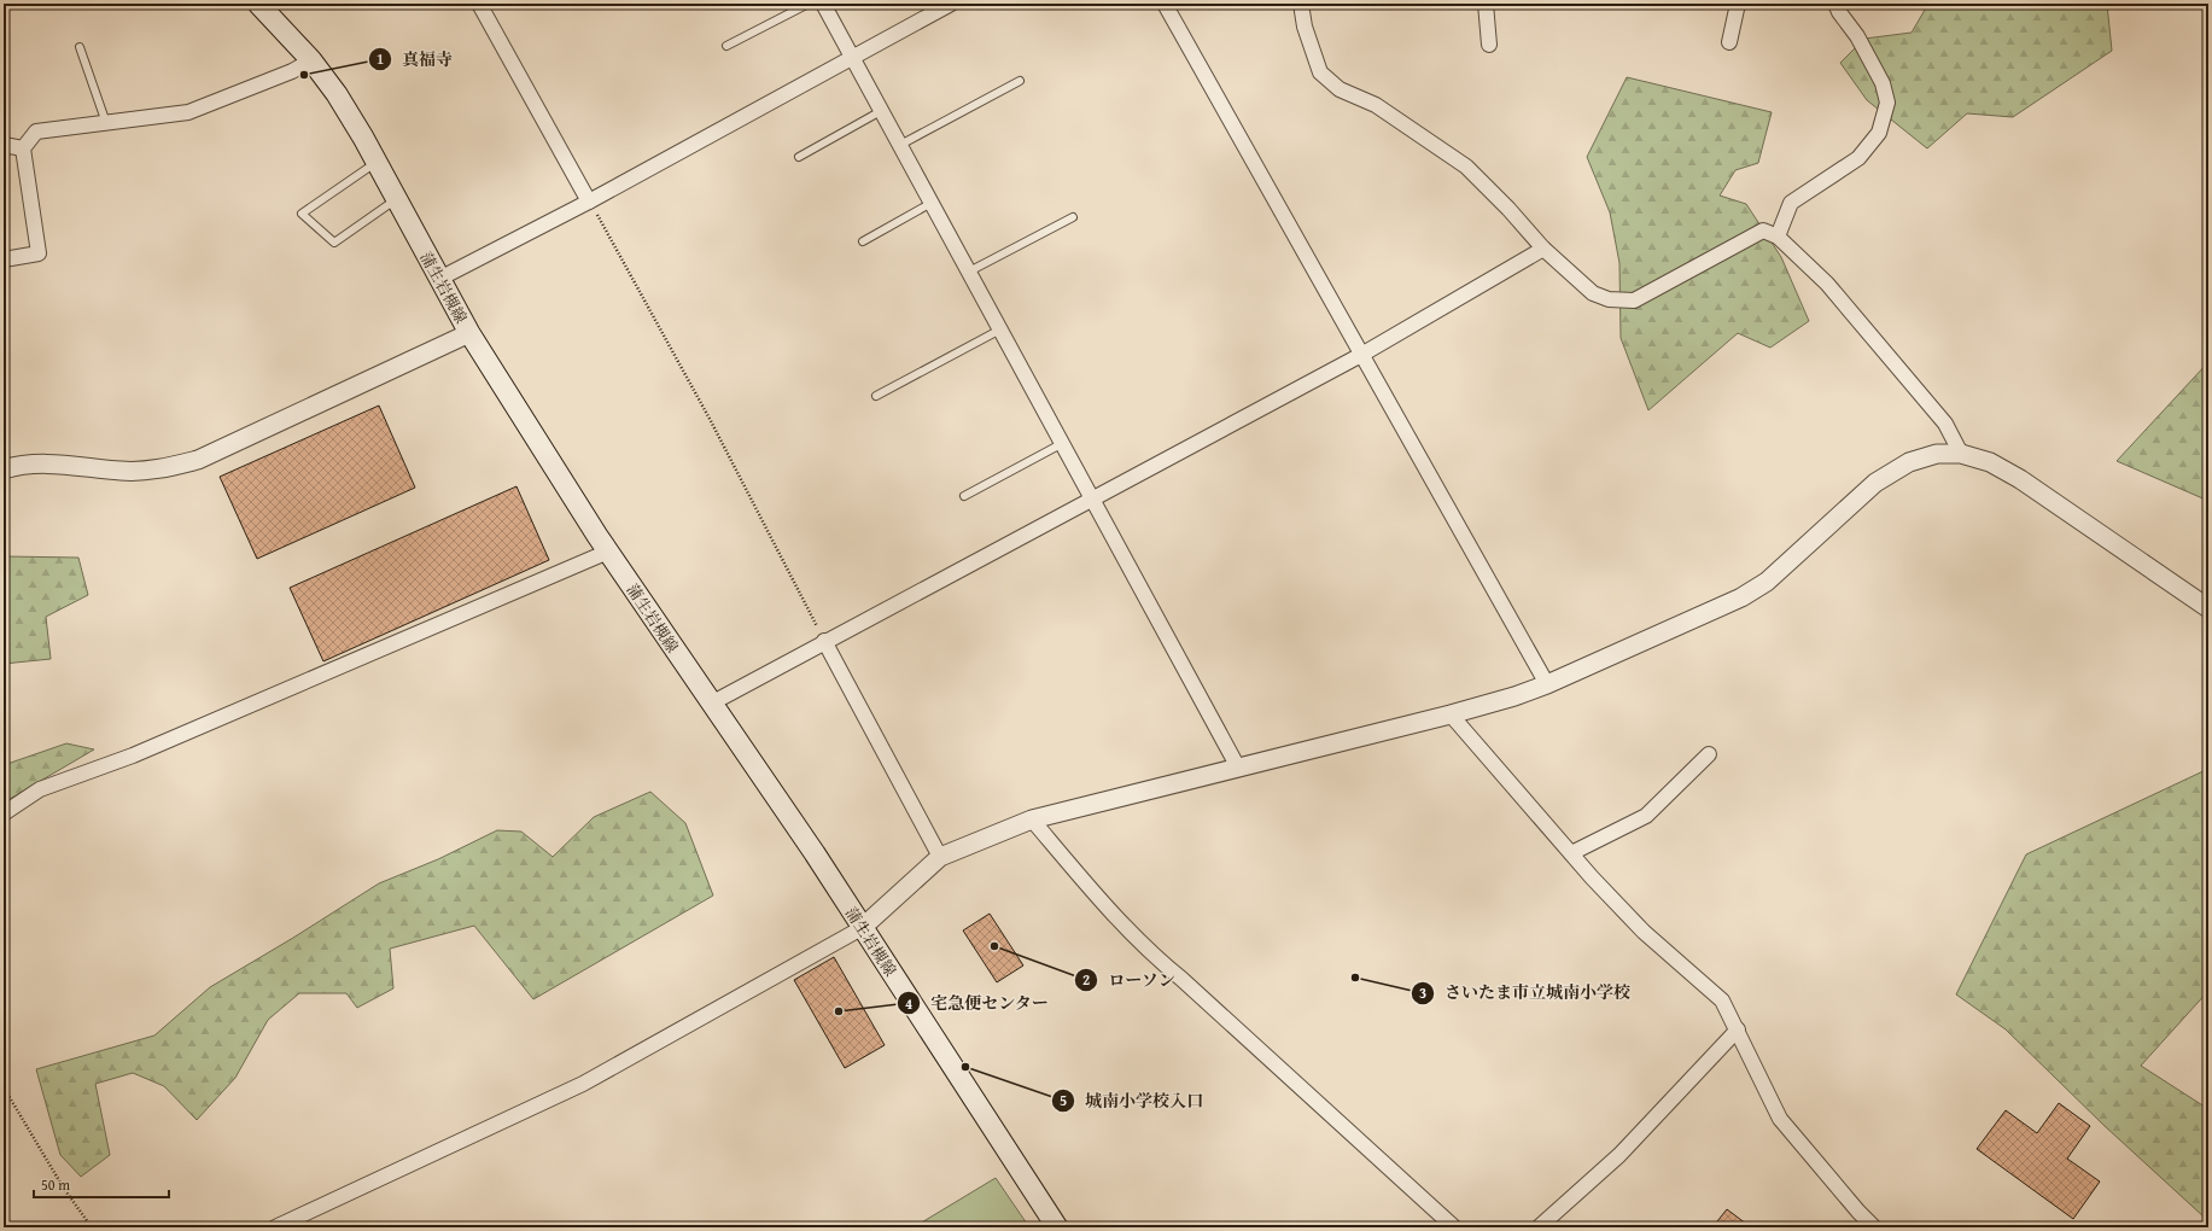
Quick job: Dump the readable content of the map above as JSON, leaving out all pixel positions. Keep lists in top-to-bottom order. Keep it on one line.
{"streets":{"main road":["蒲生岩槻線"]},"places":["真福寺","ローソン","さいたま市立城南小学校","宅急便センター","城南小学校入口"],"scale_bar":"50 m"}
